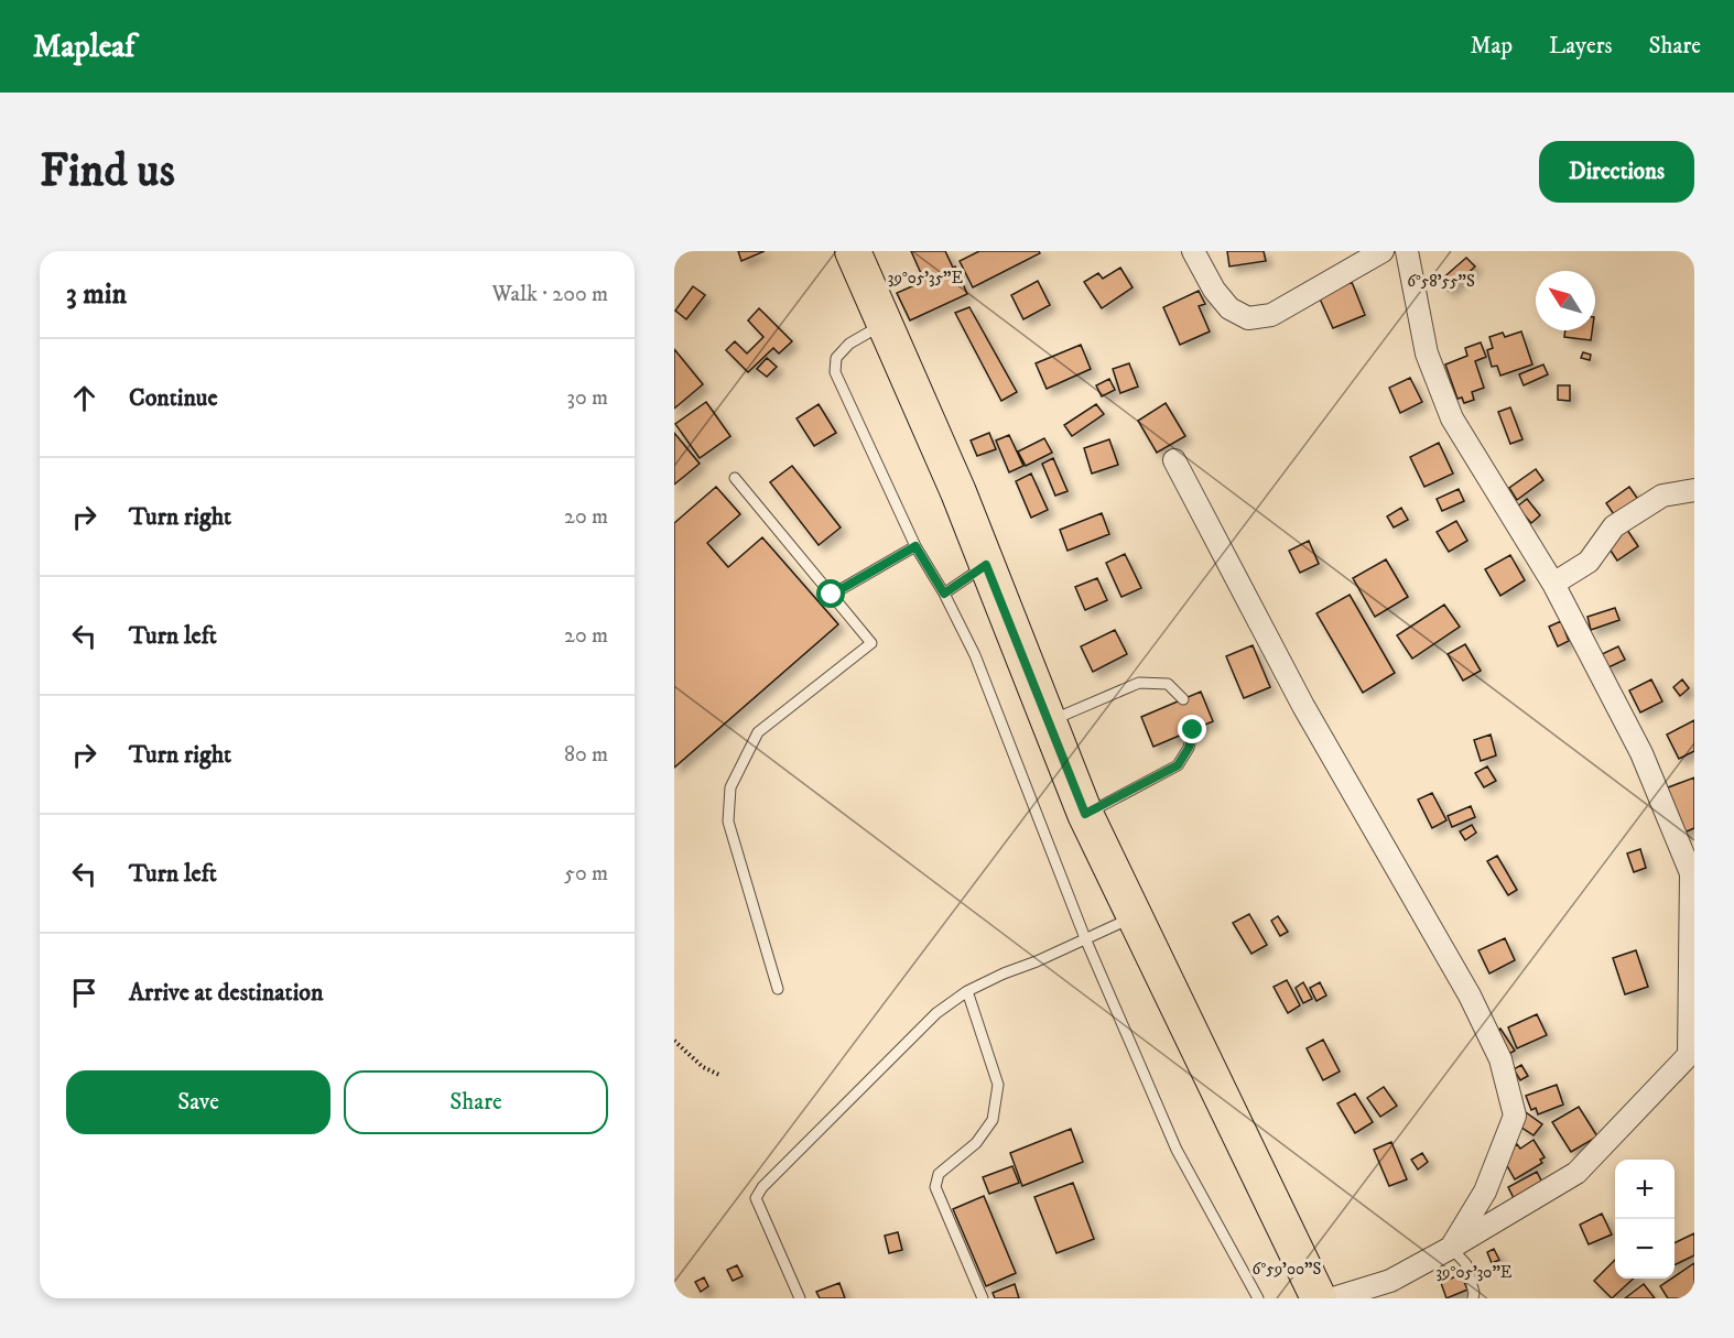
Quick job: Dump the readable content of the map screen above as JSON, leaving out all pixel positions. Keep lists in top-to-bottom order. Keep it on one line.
{"north":"top left","page":{"header":"Mapleaf","nav":["Map","Layers","Share"],"buttons":["Directions",["Save","Share"]],"title":"Find us","heading":["3 min","Walk · 200 m"],"list":[["Continue","30 m"],["Turn right","20 m"],["Turn left","20 m"],["Turn right","80 m"],["Turn left","50 m"],"Arrive at destination"],"map_buttons":["+","−"]},"coordinates":["39°05'35\"E","6°58'55\"S","6°59'00\"S","39°05'30\"E"]}
